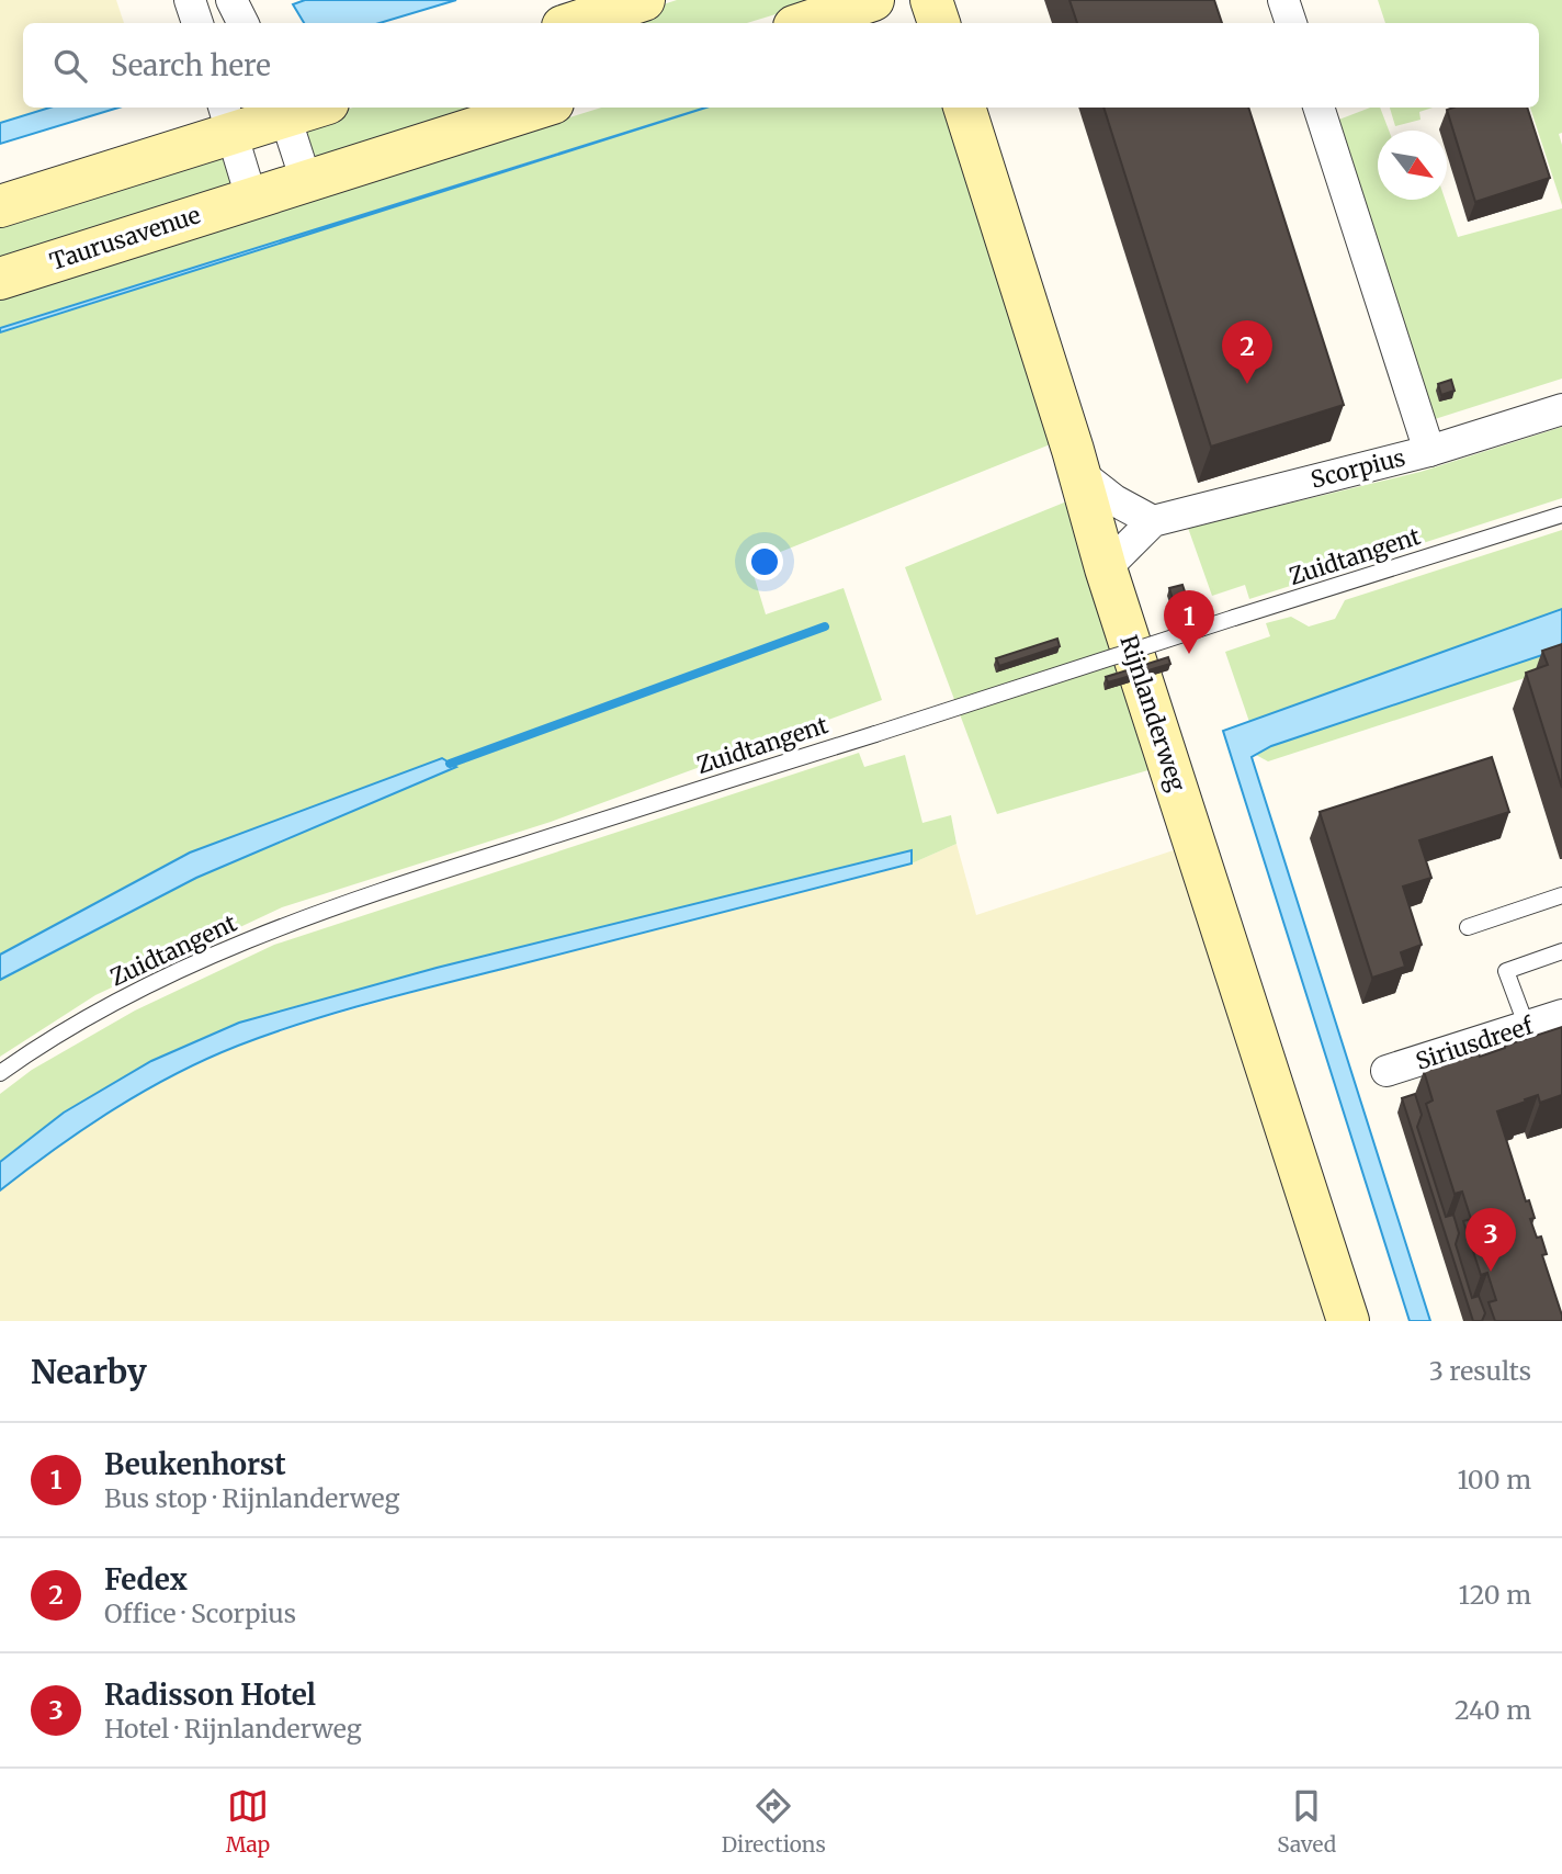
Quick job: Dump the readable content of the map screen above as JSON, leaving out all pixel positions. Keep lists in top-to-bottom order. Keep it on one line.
{"streets":{"street":["Taurusavenue","Scorpius","Rijnlanderweg","Siriusdreef"],"lane":["Zuidtangent"]},"north":"bottom right","page":{"search":"Search here","pins":["2","1","3"],"heading":["Nearby","3 results"],"list":[{"mark":"1","name":"Beukenhorst","note":"Bus stop · Rijnlanderweg","value":"100 m"},{"mark":"2","name":"Fedex","note":"Office · Scorpius","value":"120 m"},{"mark":"3","name":"Radisson Hotel","note":"Hotel · Rijnlanderweg","value":"240 m"}],"nav":["Map","Directions","Saved"]}}
